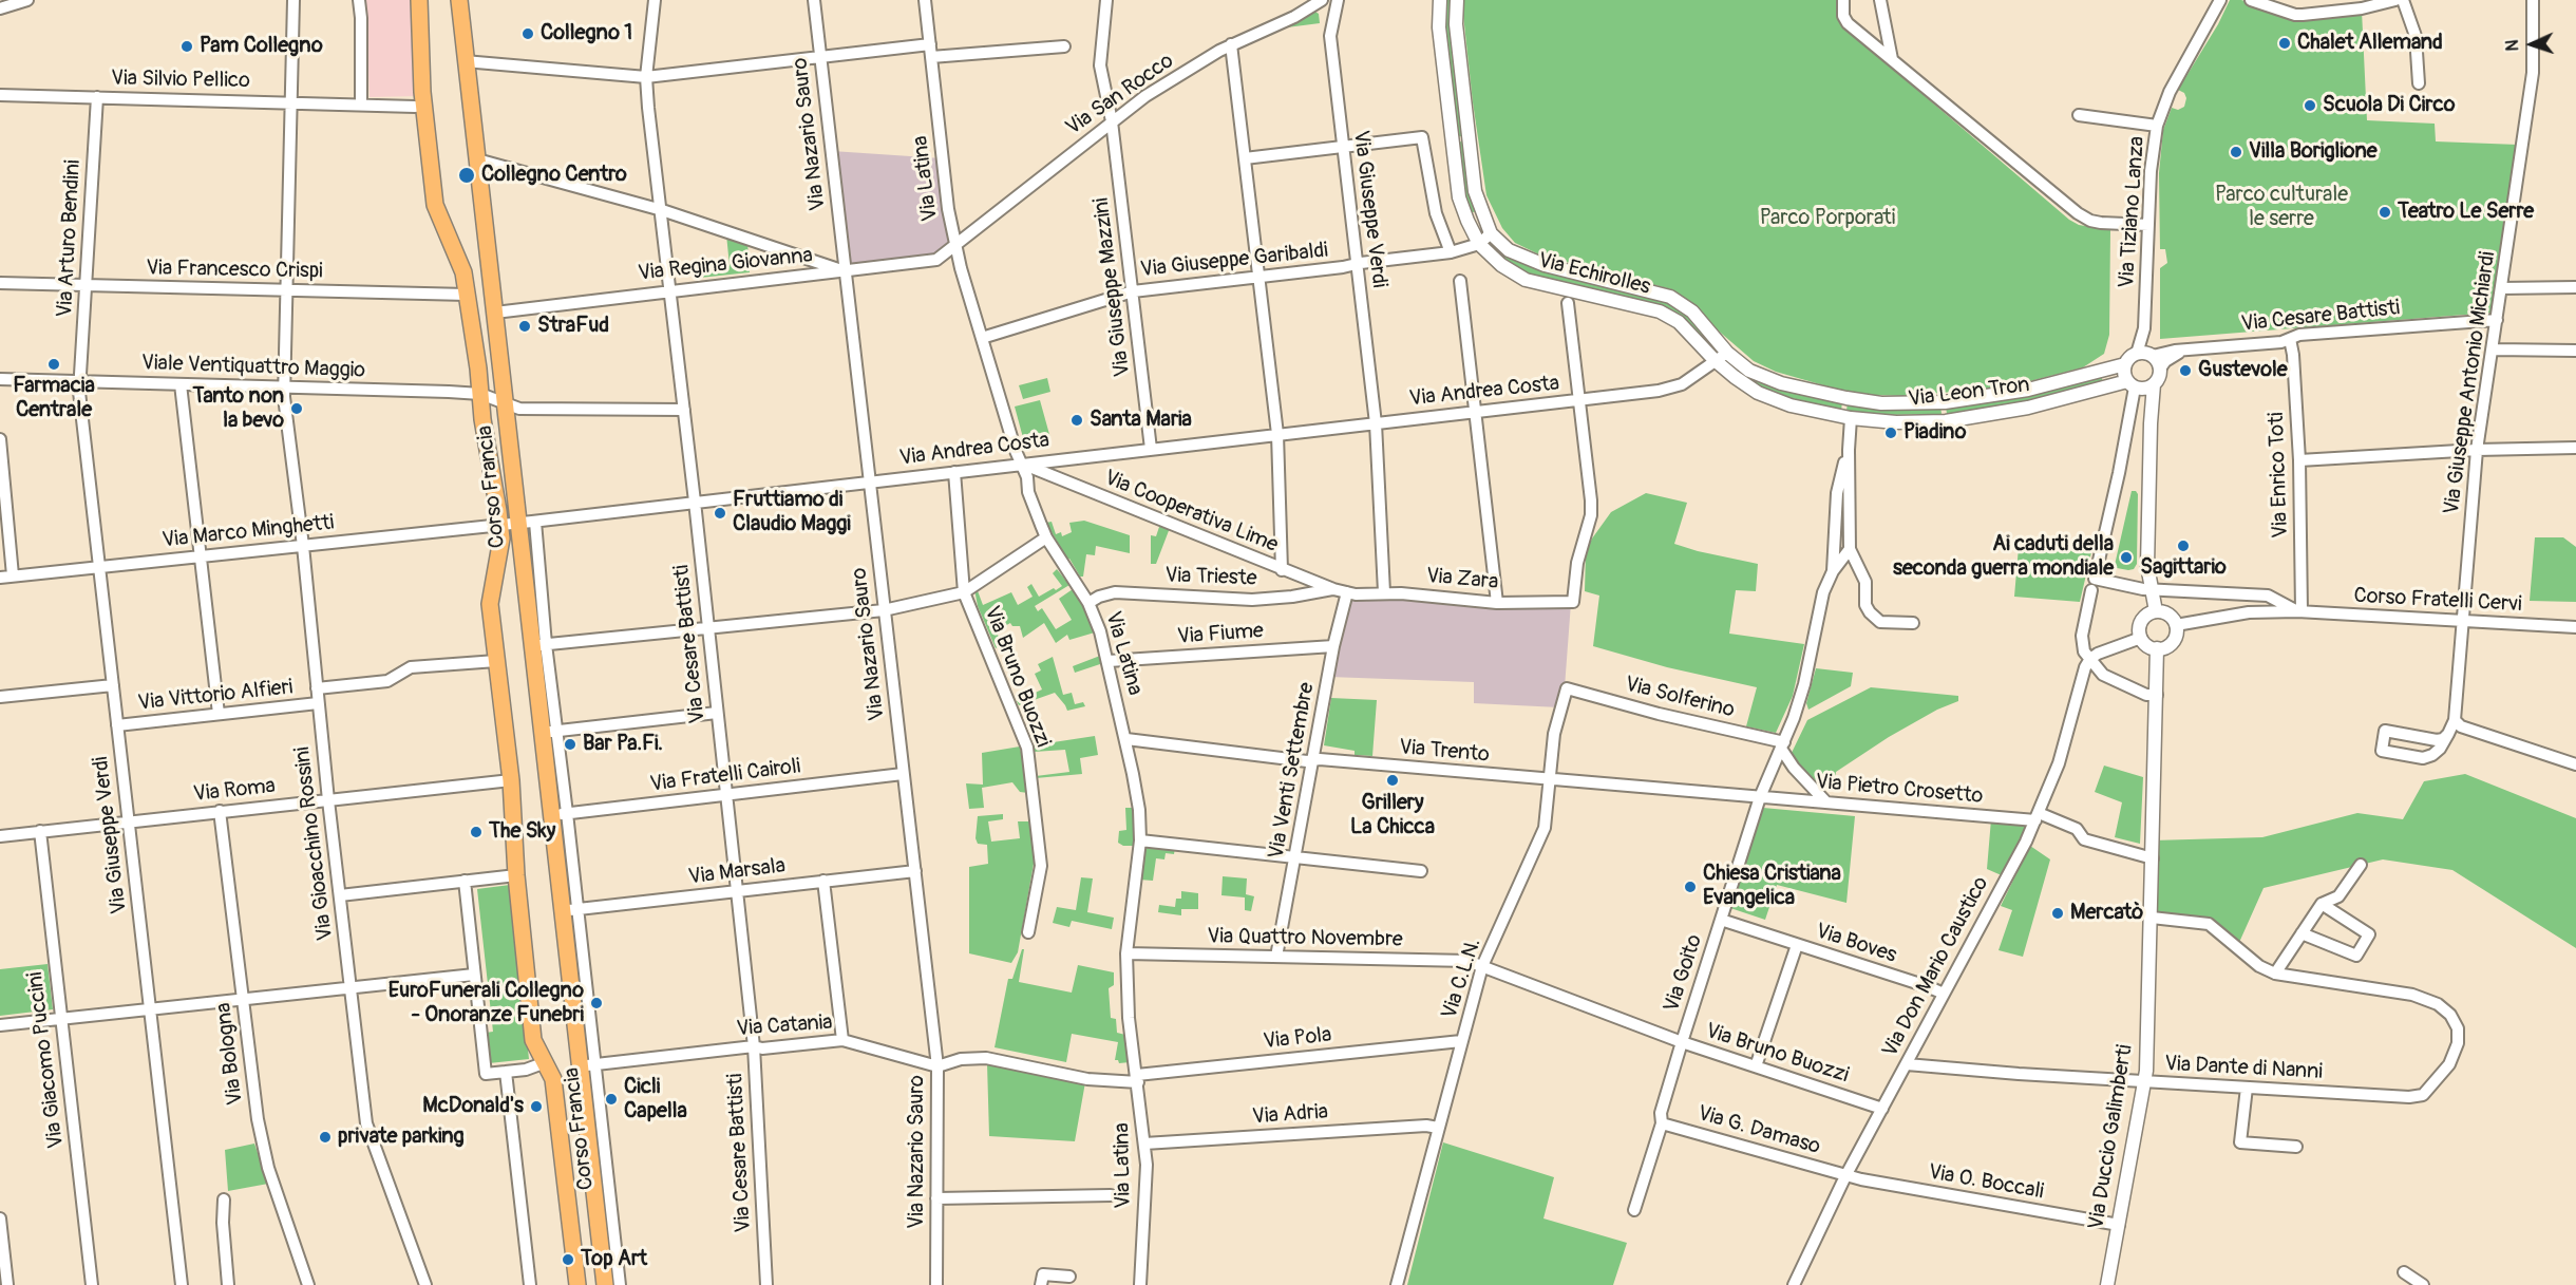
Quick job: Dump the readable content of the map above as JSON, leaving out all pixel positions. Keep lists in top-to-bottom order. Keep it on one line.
{"streets":{"main road":["Corso Francia"],"street":["Via Silvio Pellico","Via San Rocco","Via Nazario Sauro","Via Latina","Via Giuseppe Verdi","Via Tiziano Lanza","Via Arturo Bendini","Via Giuseppe Garibaldi","Via Regina Giovanna","Via Francesco Crispi","Via Echirolles","Via Giuseppe Mazzini","Via Cesare Battisti","Viale Ventiquattro Maggio","Via Giuseppe Antonio Michiardi","Via Andrea Costa","Via Leon Tron","Via Enrico Toti","Via Cooperativa Lime","Via Marco Minghetti","Via Trieste","Via Zara","Corso Fratelli Cervi","Via Fiume","Via Bruno Buozzi","Via Vittorio Alfieri","Via Solferino","Via Trento","Via Venti Settembre","Via Fratelli Cairoli","Via Pietro Crosetto","Via Roma","Via Gioacchino Rossini","Via Marsala","Via Quattro Novembre","Via Boves","Via Don Mario Caustico","Via Goito","Via C.L.N.","Via Catania","Via Pola","Via Bologna","Via Giacomo Puccini","Via Dante di Nanni","Via Adria","Via G. Damaso","Via Duccio Galimberti","Via O. Boccali"]},"crossings":[["Via Silvio Pellico","Via Arturo Bendini"],["Via Silvio Pellico","Via Gioacchino Rossini"],["Via San Rocco","Via Latina"],["Via San Rocco","Via Regina Giovanna"],["Via San Rocco","Via Giuseppe Mazzini"],["Via Nazario Sauro","Via Regina Giovanna"],["Via Nazario Sauro","Via Andrea Costa"],["Via Nazario Sauro","Via Fratelli Cairoli"],["Via Nazario Sauro","Via Marsala"],["Via Nazario Sauro","Via Catania"],["Via Latina","Via Giuseppe Garibaldi"],["Via Latina","Via Regina Giovanna"],["Via Latina","Via Andrea Costa"],["Via Latina","Via Cooperativa Lime"],["Via Latina","Via Trieste"],["Via Latina","Via Fiume"],["Via Latina","Via Trento"],["Via Latina","Via Quattro Novembre"],["Via Latina","Via Catania"],["Via Latina","Via Pola"],["Via Latina","Via Adria"],["Via Giuseppe Verdi","Via Arturo Bendini"],["Via Giuseppe Verdi","Via Giuseppe Garibaldi"],["Via Giuseppe Verdi","Viale Ventiquattro Maggio"],["Via Giuseppe Verdi","Via Andrea Costa"],["Via Giuseppe Verdi","Via Marco Minghetti"],["Via Giuseppe Verdi","Via Zara"],["Via Giuseppe Verdi","Via Vittorio Alfieri"],["Via Giuseppe Verdi","Via Roma"],["Via Tiziano Lanza","Via Cesare Battisti"],["Via Tiziano Lanza","Via Leon Tron"],["Via Tiziano Lanza","Corso Fratelli Cervi"],["Via Arturo Bendini","Via Francesco Crispi"],["Via Arturo Bendini","Viale Ventiquattro Maggio"],["Via Giuseppe Garibaldi","Via Echirolles"],["Via Giuseppe Garibaldi","Via Giuseppe Mazzini"],["Via Regina Giovanna","Via Cesare Battisti"],["Via Regina Giovanna","Corso Francia"],["Via Francesco Crispi","Corso Francia"],["Via Francesco Crispi","Via Gioacchino Rossini"],["Via Echirolles","Via Andrea Costa"],["Via Echirolles","Via Leon Tron"],["Via Giuseppe Mazzini","Via Andrea Costa"],["Via Cesare Battisti","Viale Ventiquattro Maggio"],["Via Cesare Battisti","Via Giuseppe Antonio Michiardi"],["Via Cesare Battisti","Via Andrea Costa"],["Via Cesare Battisti","Via Leon Tron"],["Via Cesare Battisti","Via Enrico Toti"],["Via Cesare Battisti","Corso Fratelli Cervi"],["Via Cesare Battisti","Via Fratelli Cairoli"],["Via Cesare Battisti","Via Marsala"],["Via Cesare Battisti","Via Catania"],["Viale Ventiquattro Maggio","Corso Francia"],["Viale Ventiquattro Maggio","Via Gioacchino Rossini"],["Via Giuseppe Antonio Michiardi","Corso Fratelli Cervi"],["Via Andrea Costa","Via Leon Tron"],["Via Andrea Costa","Corso Francia"],["Via Andrea Costa","Via Cooperativa Lime"],["Via Andrea Costa","Via Marco Minghetti"],["Via Andrea Costa","Via Zara"],["Via Andrea Costa","Via Bruno Buozzi"],["Via Leon Tron","Corso Fratelli Cervi"],["Via Leon Tron","Via Goito"],["Via Enrico Toti","Corso Fratelli Cervi"],["Corso Francia","Via Marco Minghetti"],["Corso Francia","Via Fratelli Cairoli"],["Corso Francia","Via Roma"],["Corso Francia","Via Marsala"],["Corso Francia","Via Catania"],["Via Cooperativa Lime","Via Trieste"],["Via Cooperativa Lime","Via Zara"],["Via Cooperativa Lime","Via Venti Settembre"],["Via Marco Minghetti","Via Gioacchino Rossini"],["Via Zara","Via Venti Settembre"],["Corso Fratelli Cervi","Via Duccio Galimberti"],["Via Fiume","Via Venti Settembre"],["Via Bruno Buozzi","Via Quattro Novembre"],["Via Bruno Buozzi","Via Don Mario Caustico"],["Via Bruno Buozzi","Via Goito"],["Via Bruno Buozzi","Via C.L.N."],["Via Vittorio Alfieri","Via Gioacchino Rossini"],["Via Solferino","Via Goito"],["Via Solferino","Via C.L.N."],["Via Trento","Via Venti Settembre"],["Via Trento","Via Pietro Crosetto"],["Via Trento","Via Goito"],["Via Trento","Via C.L.N."],["Via Venti Settembre","Via Quattro Novembre"],["Via Pietro Crosetto","Via Don Mario Caustico"],["Via Pietro Crosetto","Via Goito"],["Via Pietro Crosetto","Via Duccio Galimberti"],["Via Roma","Via Gioacchino Rossini"],["Via Roma","Via Bologna"],["Via Roma","Via Giacomo Puccini"],["Via Quattro Novembre","Via C.L.N."],["Via Boves","Via Don Mario Caustico"],["Via Boves","Via Goito"],["Via Don Mario Caustico","Via Dante di Nanni"],["Via Don Mario Caustico","Via G. Damaso"],["Via Don Mario Caustico","Via O. Boccali"],["Via Goito","Via G. Damaso"],["Via C.L.N.","Via Pola"],["Via C.L.N.","Via Adria"],["Via Catania","Via Pola"],["Via Dante di Nanni","Via Duccio Galimberti"],["Via G. Damaso","Via O. Boccali"],["Via Duccio Galimberti","Via O. Boccali"]],"parks":["Parco culturale le serre","Parco Porporati"],"places":["Collegno 1","Chalet Allemand","Pam Collegno","Scuola Di Circo","Villa Boriglione","Collegno Centro","Teatro Le Serre","StraFud","Farmacia Centrale","Gustevole","Tanto non la bevo","Santa Maria","Piadino","Fruttiamo di Claudio Maggi","Sagittario","Ai caduti della seconda guerra mondiale","Bar Pa.Fi.","Grillery La Chicca","The Sky","Chiesa Cristiana Evangelica","Mercatò","EuroFunerali Collegno - Onoranze Funebri","Cicli Capella","McDonald's","private parking","Top Art"],"north":"left"}
